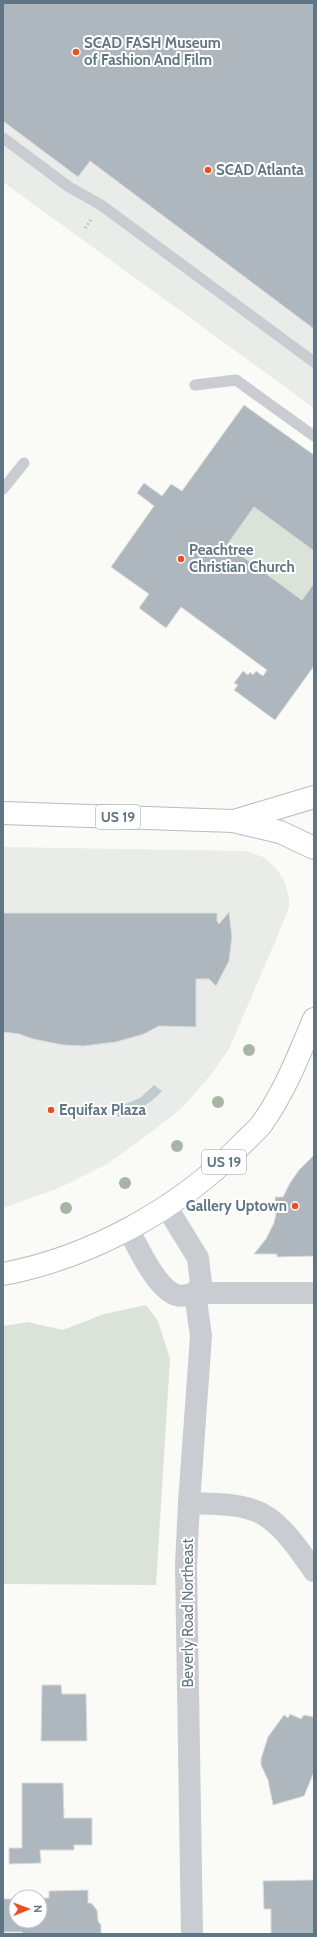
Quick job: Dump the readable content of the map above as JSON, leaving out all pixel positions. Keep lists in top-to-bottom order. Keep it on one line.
{"streets":{"main road":["US 19"],"street":["Beverly Road Northeast"]},"places":["SCAD FASH Museum of Fashion And Film","SCAD Atlanta","Peachtree Christian Church","Equifax Plaza","Gallery Uptown"],"north":"right"}
